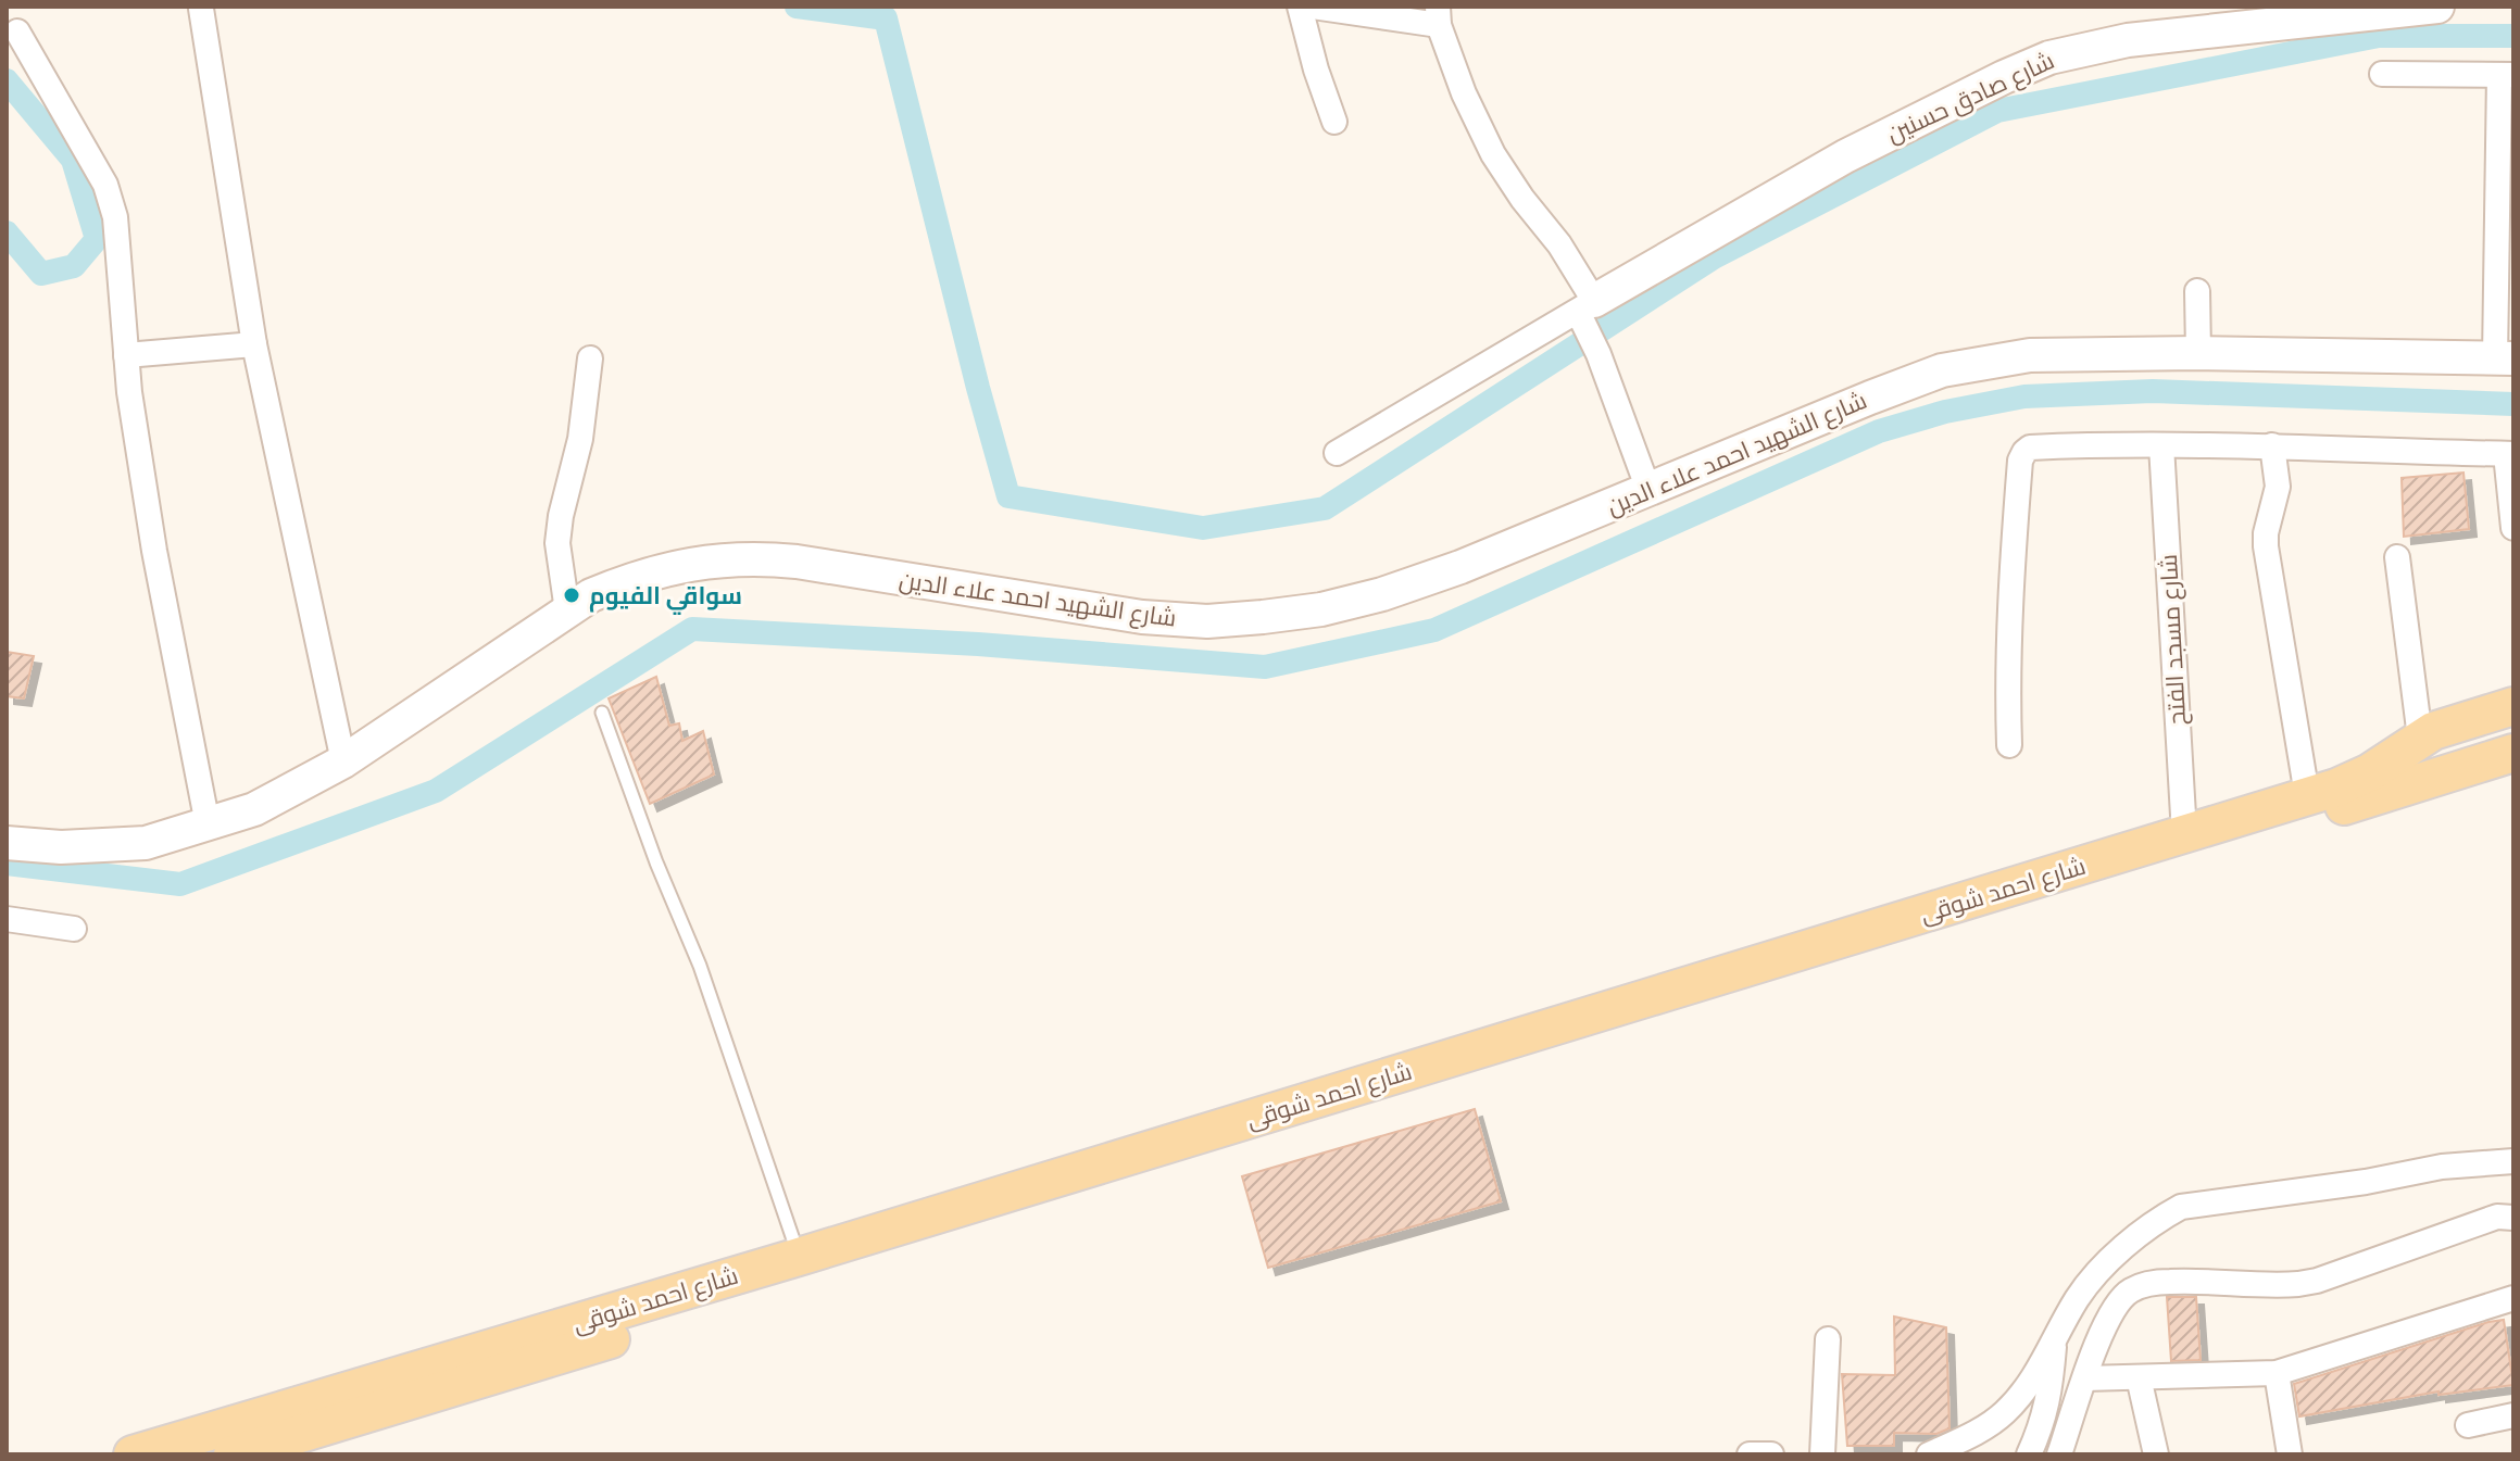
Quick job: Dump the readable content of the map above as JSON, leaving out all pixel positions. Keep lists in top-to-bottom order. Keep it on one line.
{"streets":{"main road":["شارع صادق حسنين","شارع الشهيد احمد علاء الدين","شارع احمد شوقى"],"street":["شارع مسجد الفتح"]},"crossings":[["شارع مسجد الفتح","شارع احمد شوقى"]],"places":["سواقي الفيوم"]}
